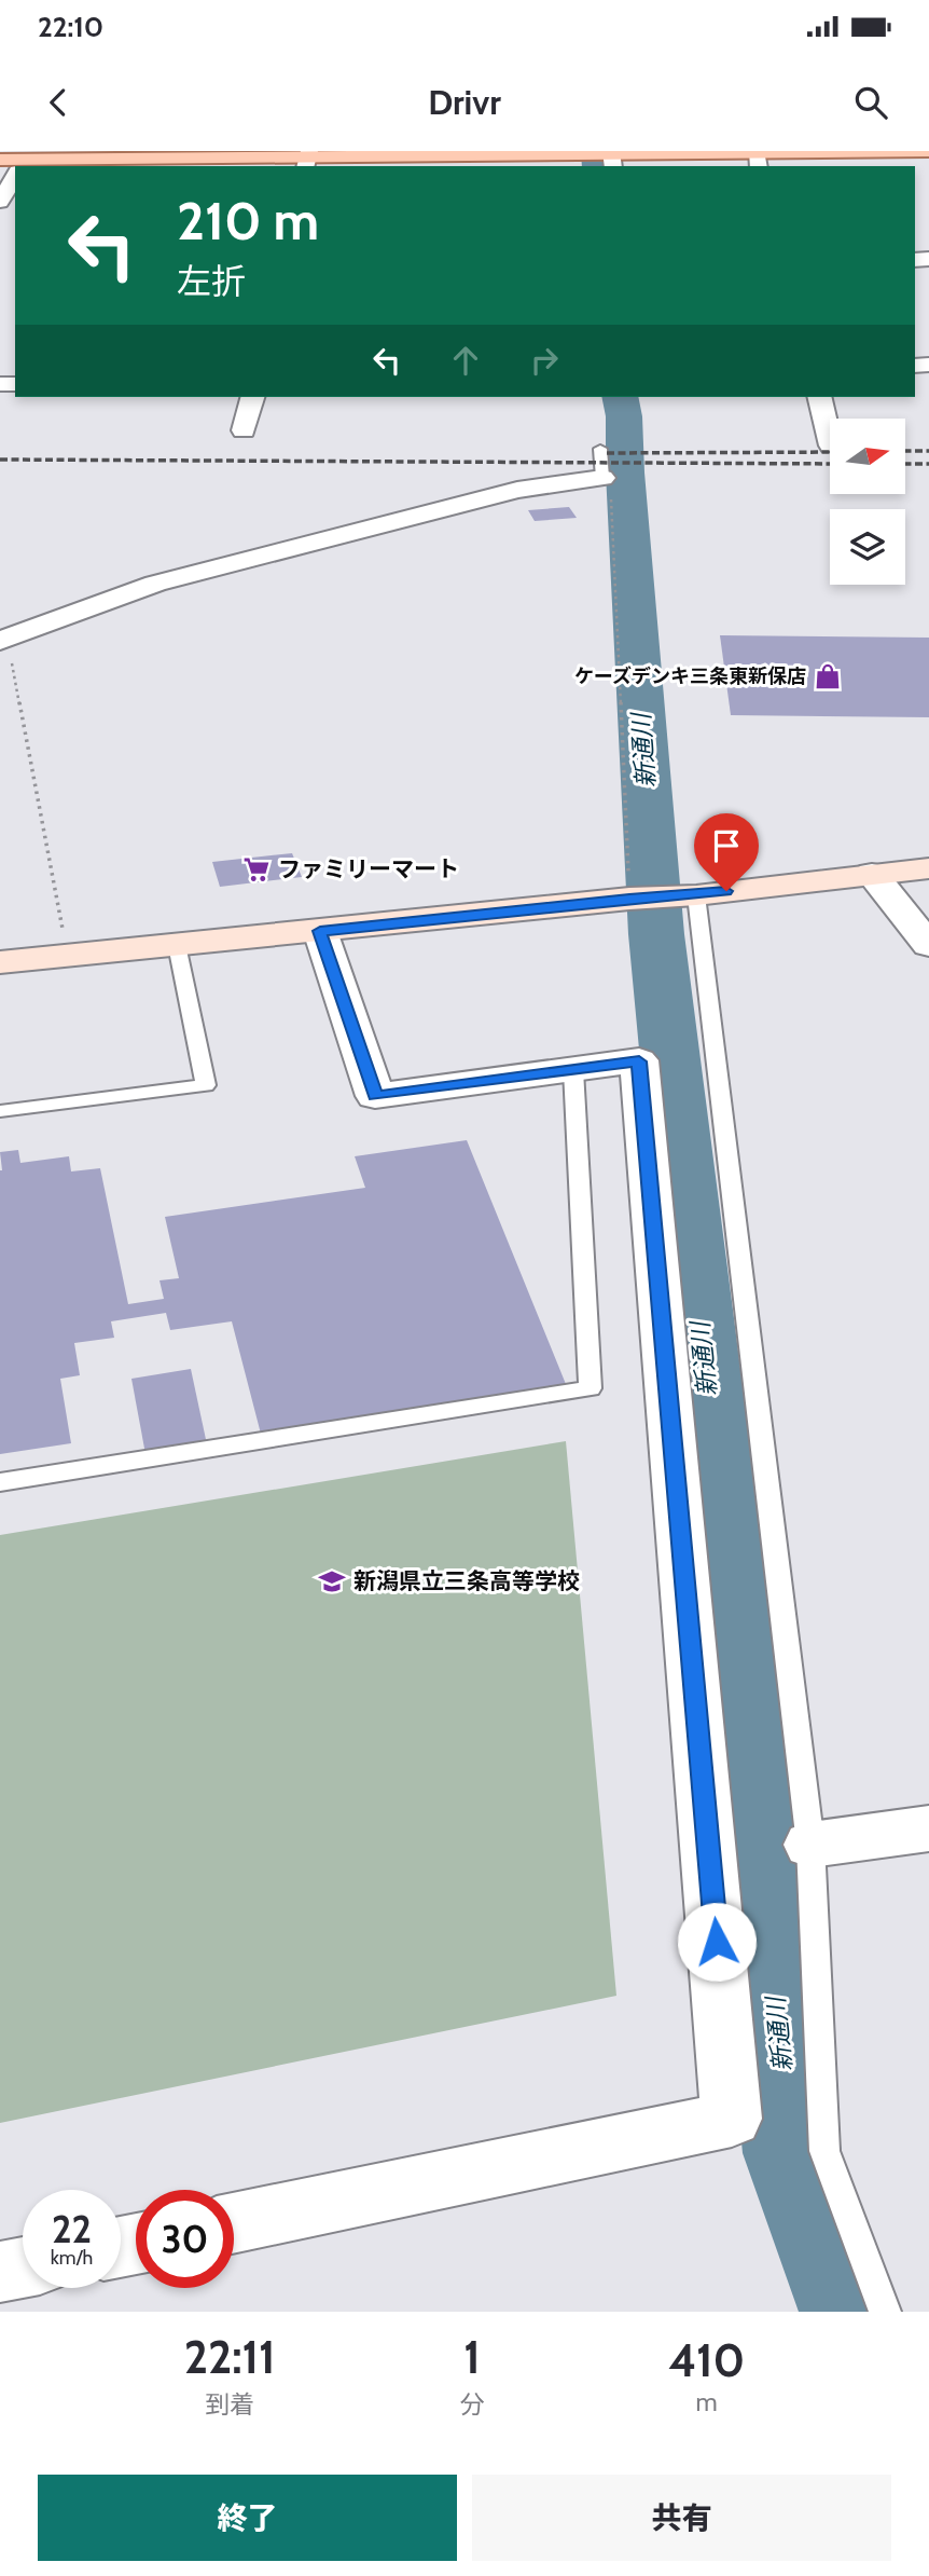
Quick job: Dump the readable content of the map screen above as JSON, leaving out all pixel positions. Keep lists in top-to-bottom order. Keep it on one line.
{"water":["新通川"],"places":{"shop":["ケーズデンキ三条東新保店"],"supermarket":["ファミリーマート"],"school or university":["新潟県立三条高等学校"]},"north":"right","page":{"status":"22:10","header":"Drivr","turn":["210 m","左折"],"speed":"22 km/h","limit":"30","eta":["22:11","到着","1","分","410","m"],"buttons":["終了","共有"]}}
